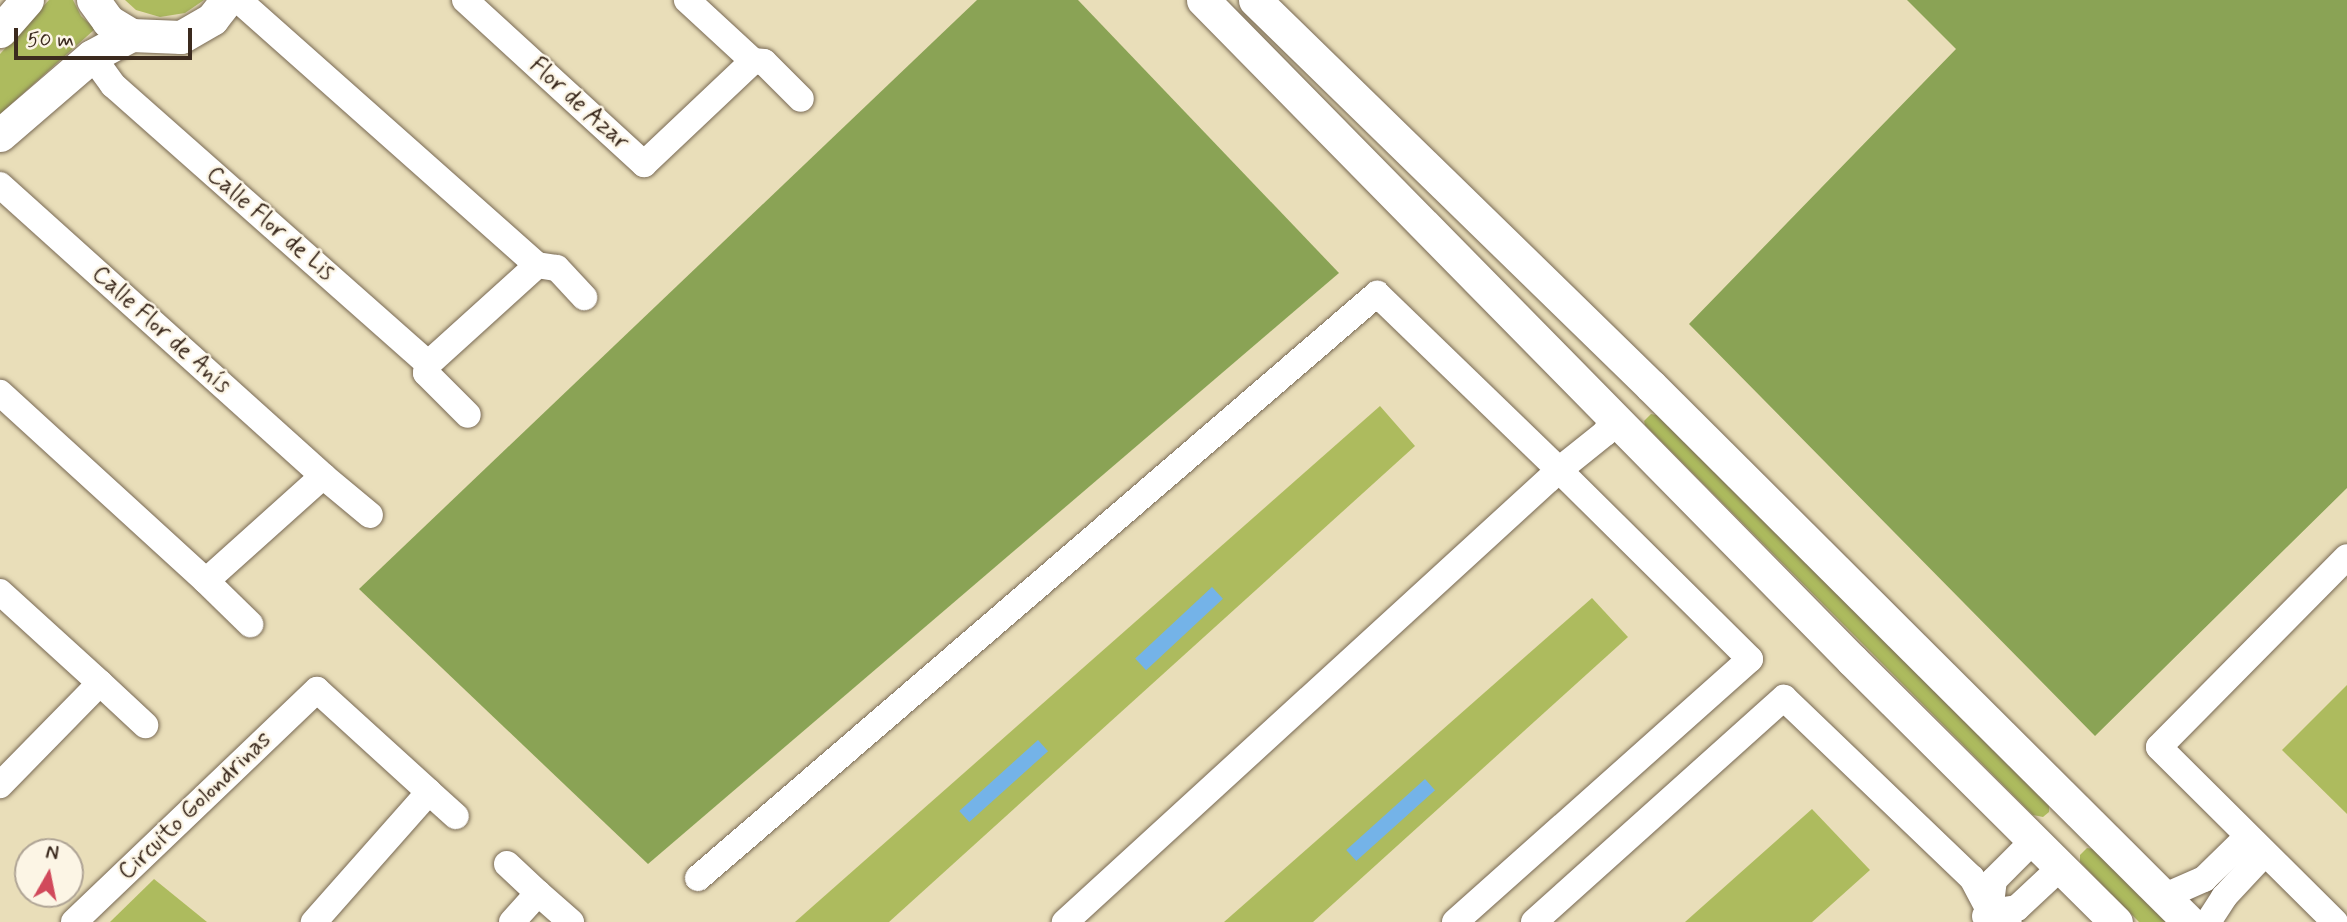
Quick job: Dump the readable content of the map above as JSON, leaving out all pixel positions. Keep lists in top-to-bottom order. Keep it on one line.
{"streets":{"street":["Flor de Azar","Calle Flor de Lis","Calle Flor de Anís","Circuito Golondrinas"]},"scale_bar":"50 m","north":"top"}
